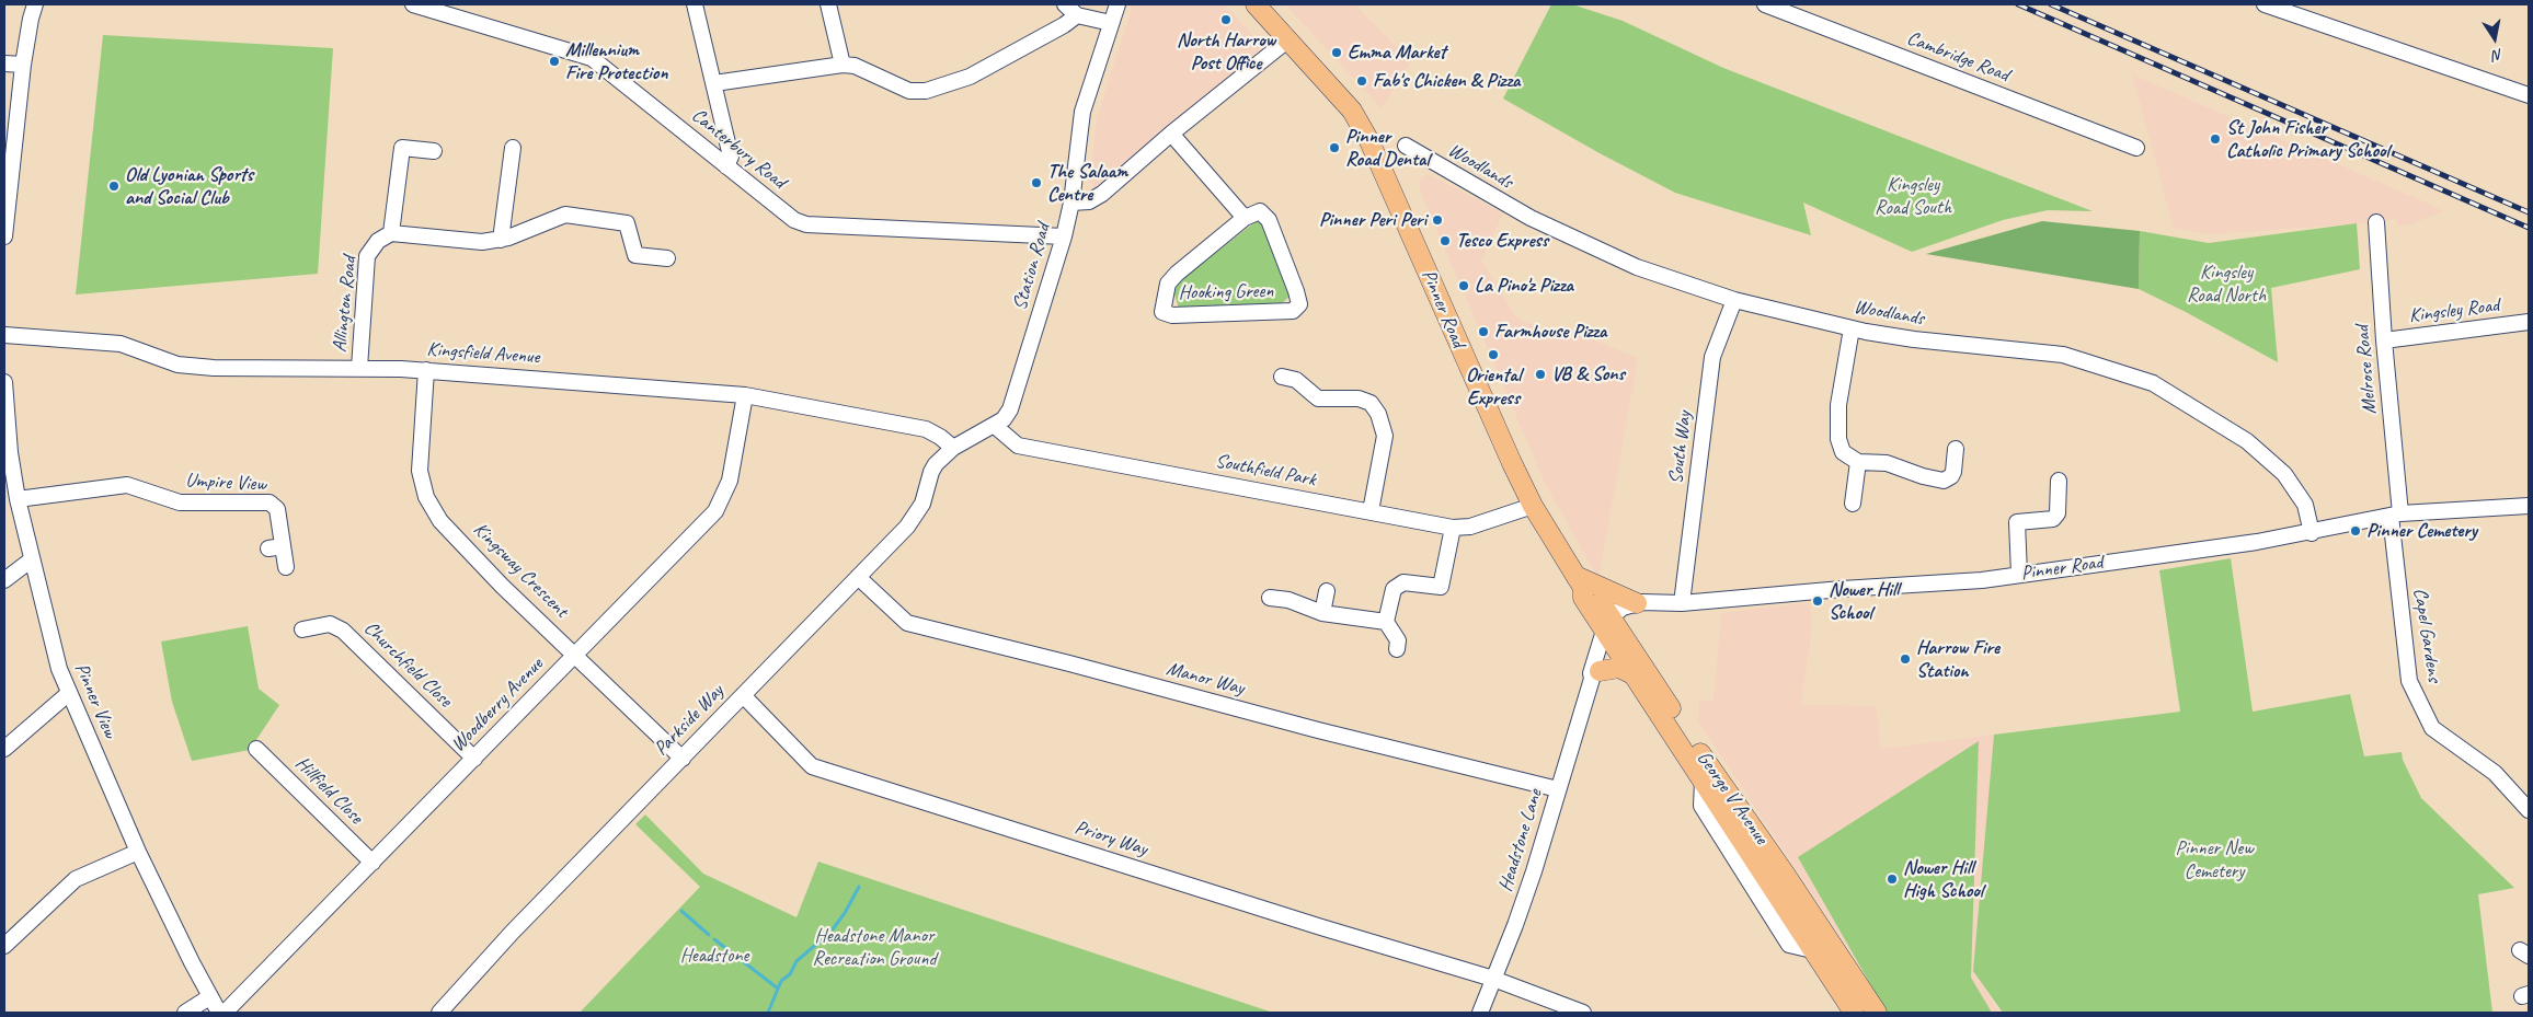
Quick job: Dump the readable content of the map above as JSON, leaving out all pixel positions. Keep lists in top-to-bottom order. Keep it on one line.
{"streets":{"main road":["Pinner Road","George V Avenue"],"street":["Cambridge Road","Canterbury Road","Woodlands","Station Road","Hooking Green","Allington Road","Kingsley Road","Kingsfield Avenue","Melrose Road","South Way","Southfield Park","Umpire View","Kingsway Crescent","Capel Gardens","Churchfield Close","Manor Way","Pinner View","Woodberry Avenue","Parkside Way","Hillfield Close","Priory Way","Headstone Lane"]},"crossings":[["Canterbury Road","Station Road"],["Woodlands","Pinner Road"],["Woodlands","South Way"],["Station Road","Kingsfield Avenue"],["Station Road","Southfield Park"],["Station Road","Parkside Way"],["Allington Road","Kingsfield Avenue"],["Pinner Road","Melrose Road"],["Pinner Road","South Way"],["Pinner Road","Southfield Park"],["Pinner Road","Capel Gardens"],["Pinner Road","George V Avenue"],["Pinner Road","Headstone Lane"],["Kingsley Road","Melrose Road"],["Kingsfield Avenue","Kingsway Crescent"],["Kingsfield Avenue","Woodberry Avenue"],["Kingsfield Avenue","Parkside Way"],["Melrose Road","Capel Gardens"],["Umpire View","Pinner View"],["Kingsway Crescent","Woodberry Avenue"],["Kingsway Crescent","Parkside Way"],["Churchfield Close","Woodberry Avenue"],["Manor Way","Parkside Way"],["Manor Way","Headstone Lane"],["Woodberry Avenue","Hillfield Close"],["Parkside Way","Priory Way"],["George V Avenue","Headstone Lane"],["Priory Way","Headstone Lane"]],"parks":["Kingsley Road South","Kingsley Road North","Pinner New Cemetery","Headstone Manor Recreation Ground","Headstone"],"places":["North Harrow Post Office","Emma Market","Millennium Fire Protection","Fab's Chicken & Pizza","St John Fisher Catholic Primary School","Pinner Road Dental","The Salaam Centre","Old Lyonian Sports and Social Club","Pinner Peri Peri","Tesco Express","La Pino'z Pizza","Farmhouse Pizza","Oriental Express","VB & Sons","Pinner Cemetery","Nower Hill School","Harrow Fire Station","Nower Hill High School"],"north":"bottom"}
